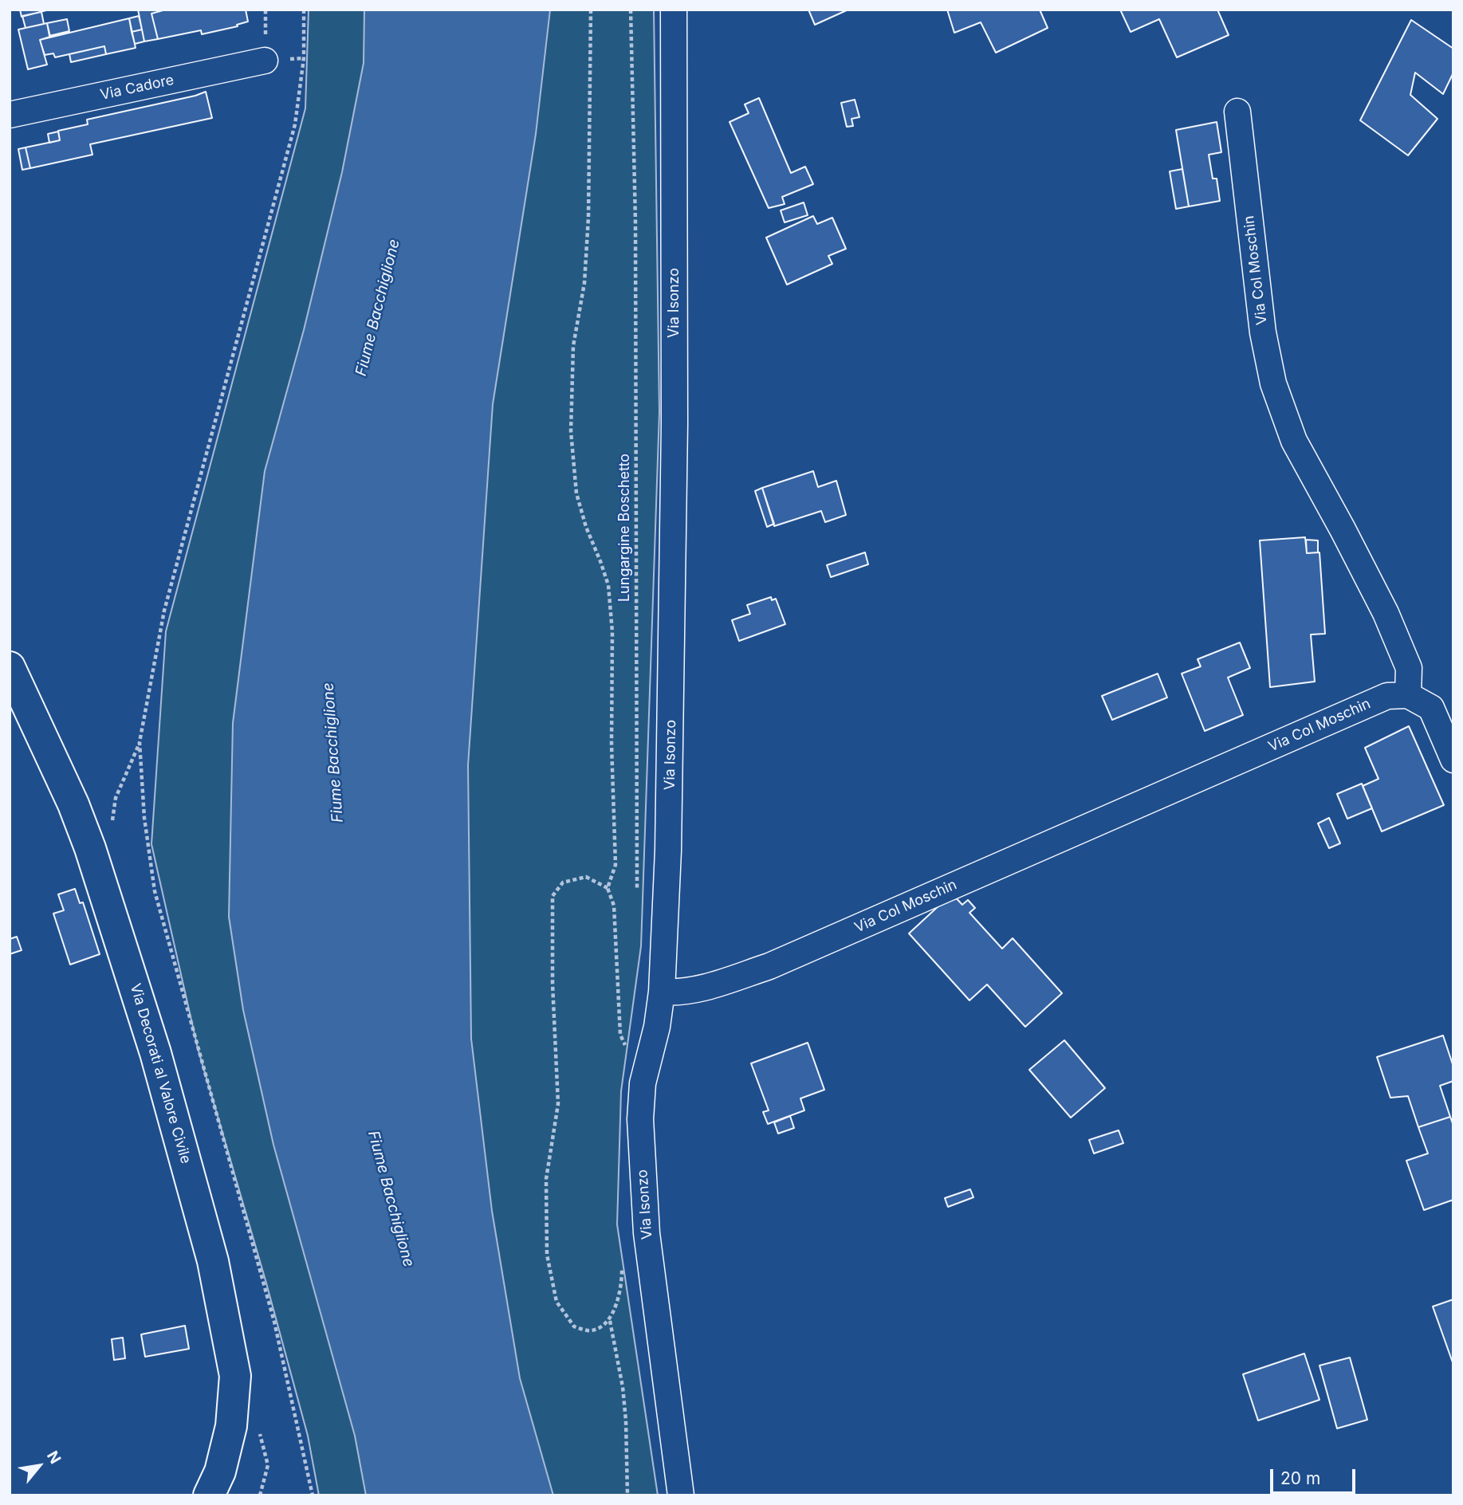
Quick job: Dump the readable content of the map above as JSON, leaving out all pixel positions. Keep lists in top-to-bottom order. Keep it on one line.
{"streets":{"street":["Via Cadore","Via Col Moschin","Via Isonzo","Via Decorati al Valore Civile"],"path":["Lungargine Boschetto"]},"crossings":[["Via Col Moschin","Via Isonzo"]],"water":["Fiume Bacchiglione"],"scale_bar":"20 m","north":"top right"}
